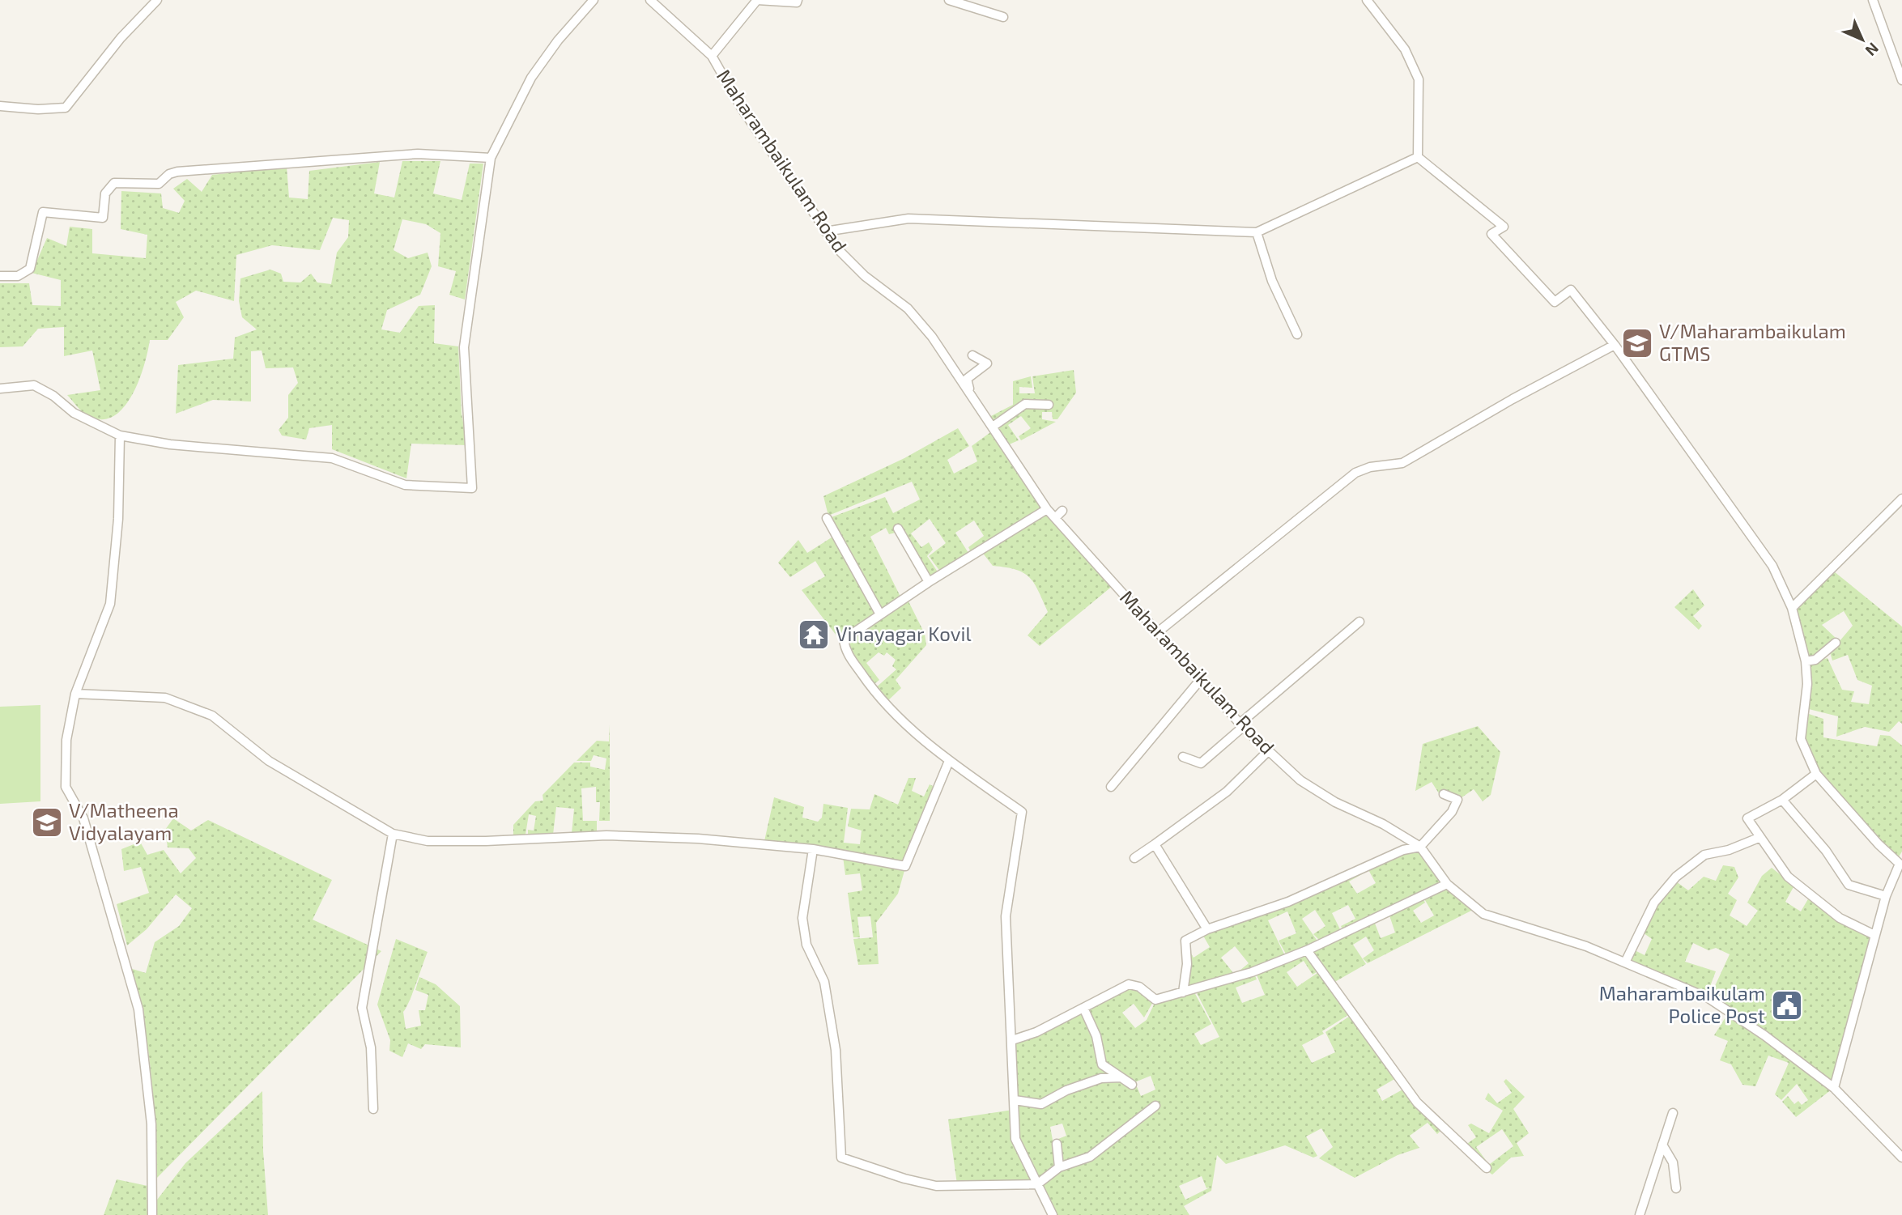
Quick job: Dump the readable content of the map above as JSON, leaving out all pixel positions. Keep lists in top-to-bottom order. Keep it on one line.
{"streets":{"street":["Maharambaikulam Road"]},"places":{"school or university":["V/Maharambaikulam GTMS","V/Matheena Vidyalayam"],"temple":["Vinayagar Kovil"],"public building":["Maharambaikulam Police Post"]},"north":"bottom right"}
